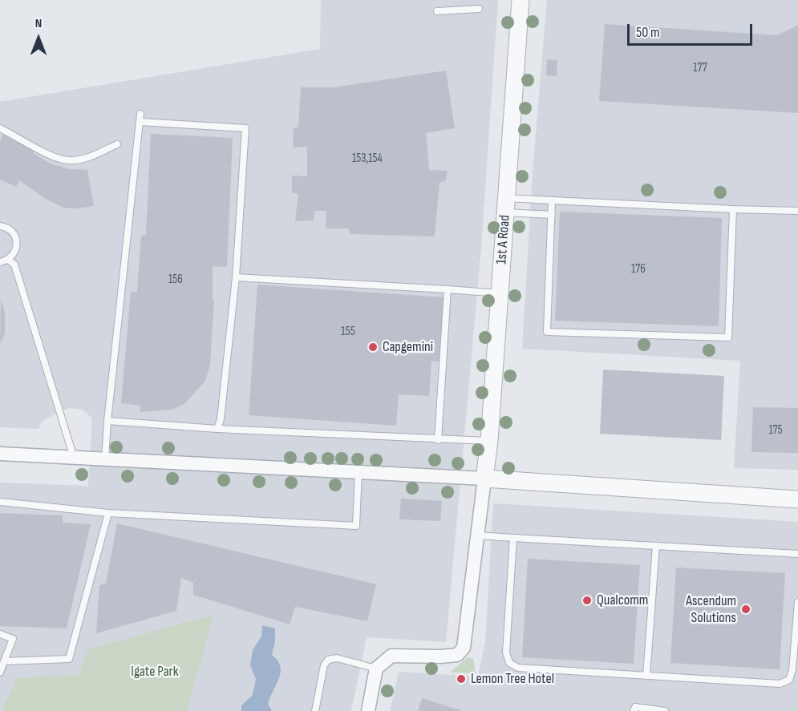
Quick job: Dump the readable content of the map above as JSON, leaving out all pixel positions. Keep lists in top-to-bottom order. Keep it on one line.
{"streets":{"street":["1st A Road"]},"parks":["Igate Park"],"places":["Capgemini","Qualcomm","Ascendum Solutions","Lemon Tree Hotel"],"house_numbers":["177","153,154","176","156","155","175"],"scale_bar":"50 m","north":"top"}
